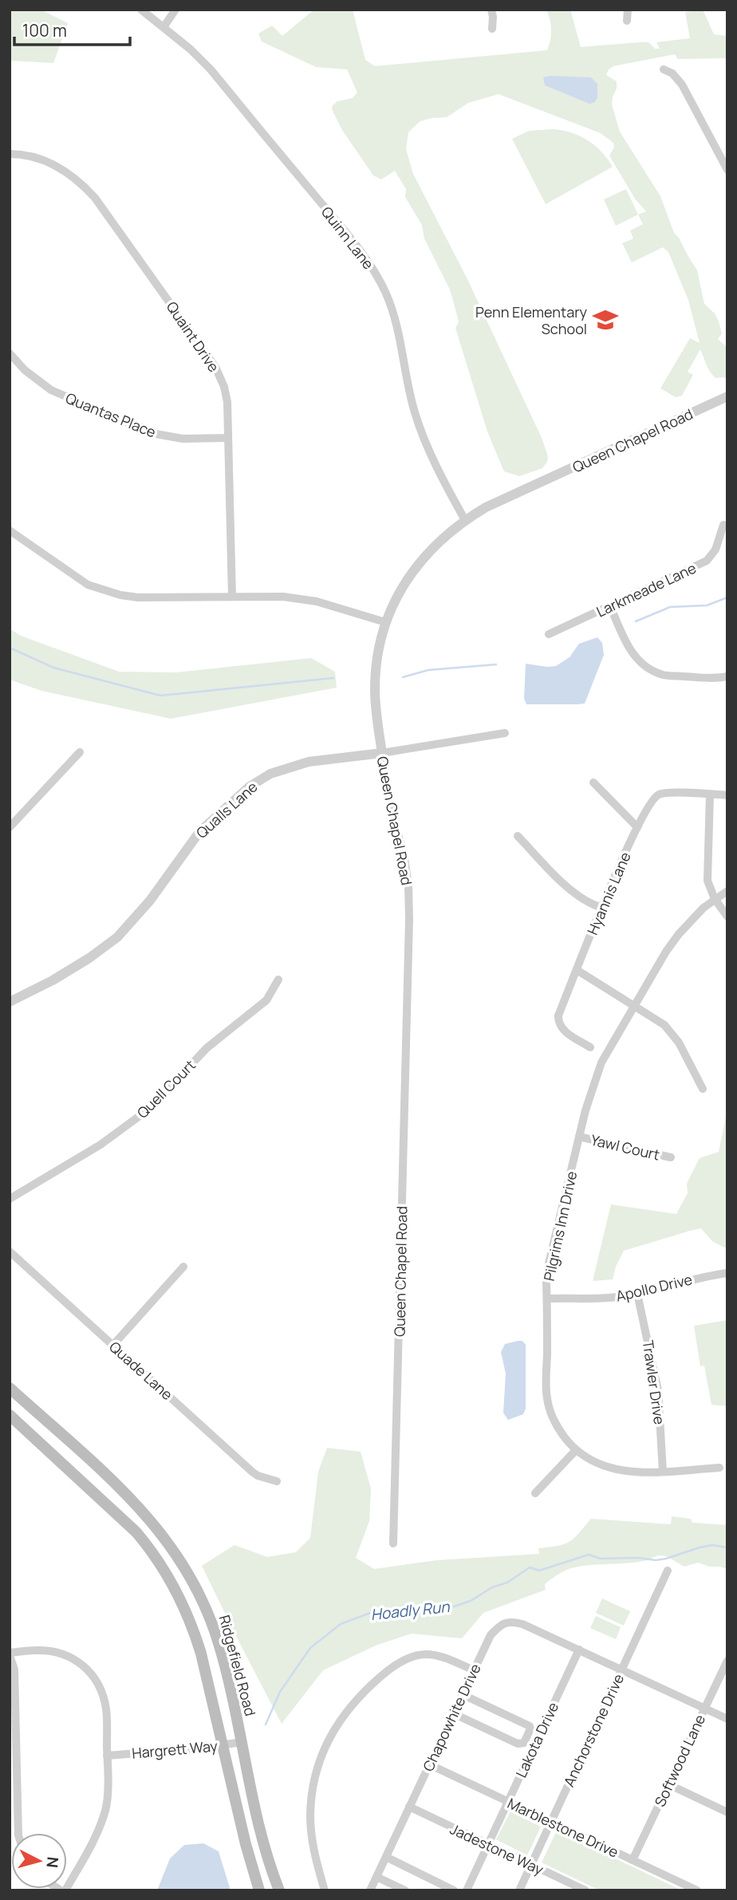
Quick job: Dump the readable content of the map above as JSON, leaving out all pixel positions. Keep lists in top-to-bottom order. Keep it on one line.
{"streets":{"main road":["Ridgefield Road"],"street":["Quinn Lane","Quaint Drive","Quantas Place","Queen Chapel Road","Larkmeade Lane","Qualls Lane","Hyannis Lane","Quell Court","Yawl Court","Pilgrims Inn Drive","Apollo Drive","Quade Lane","Trawler Drive","Chapowhite Drive","Anchorstone Drive","Lakota Drive","Hargrett Way","Softwood Lane","Marblestone Drive","Jadestone Way"]},"crossings":[["Quinn Lane","Queen Chapel Road"],["Quaint Drive","Quantas Place"],["Queen Chapel Road","Qualls Lane"],["Yawl Court","Pilgrims Inn Drive"],["Pilgrims Inn Drive","Apollo Drive"],["Pilgrims Inn Drive","Trawler Drive"],["Apollo Drive","Trawler Drive"],["Ridgefield Road","Hargrett Way"],["Chapowhite Drive","Lakota Drive"],["Chapowhite Drive","Marblestone Drive"],["Chapowhite Drive","Jadestone Way"],["Anchorstone Drive","Marblestone Drive"],["Anchorstone Drive","Jadestone Way"],["Lakota Drive","Marblestone Drive"],["Lakota Drive","Jadestone Way"],["Softwood Lane","Marblestone Drive"]],"water":["Hoadly Run"],"places":{"school or university":["Penn Elementary School"]},"scale_bar":"100 m","north":"right"}
